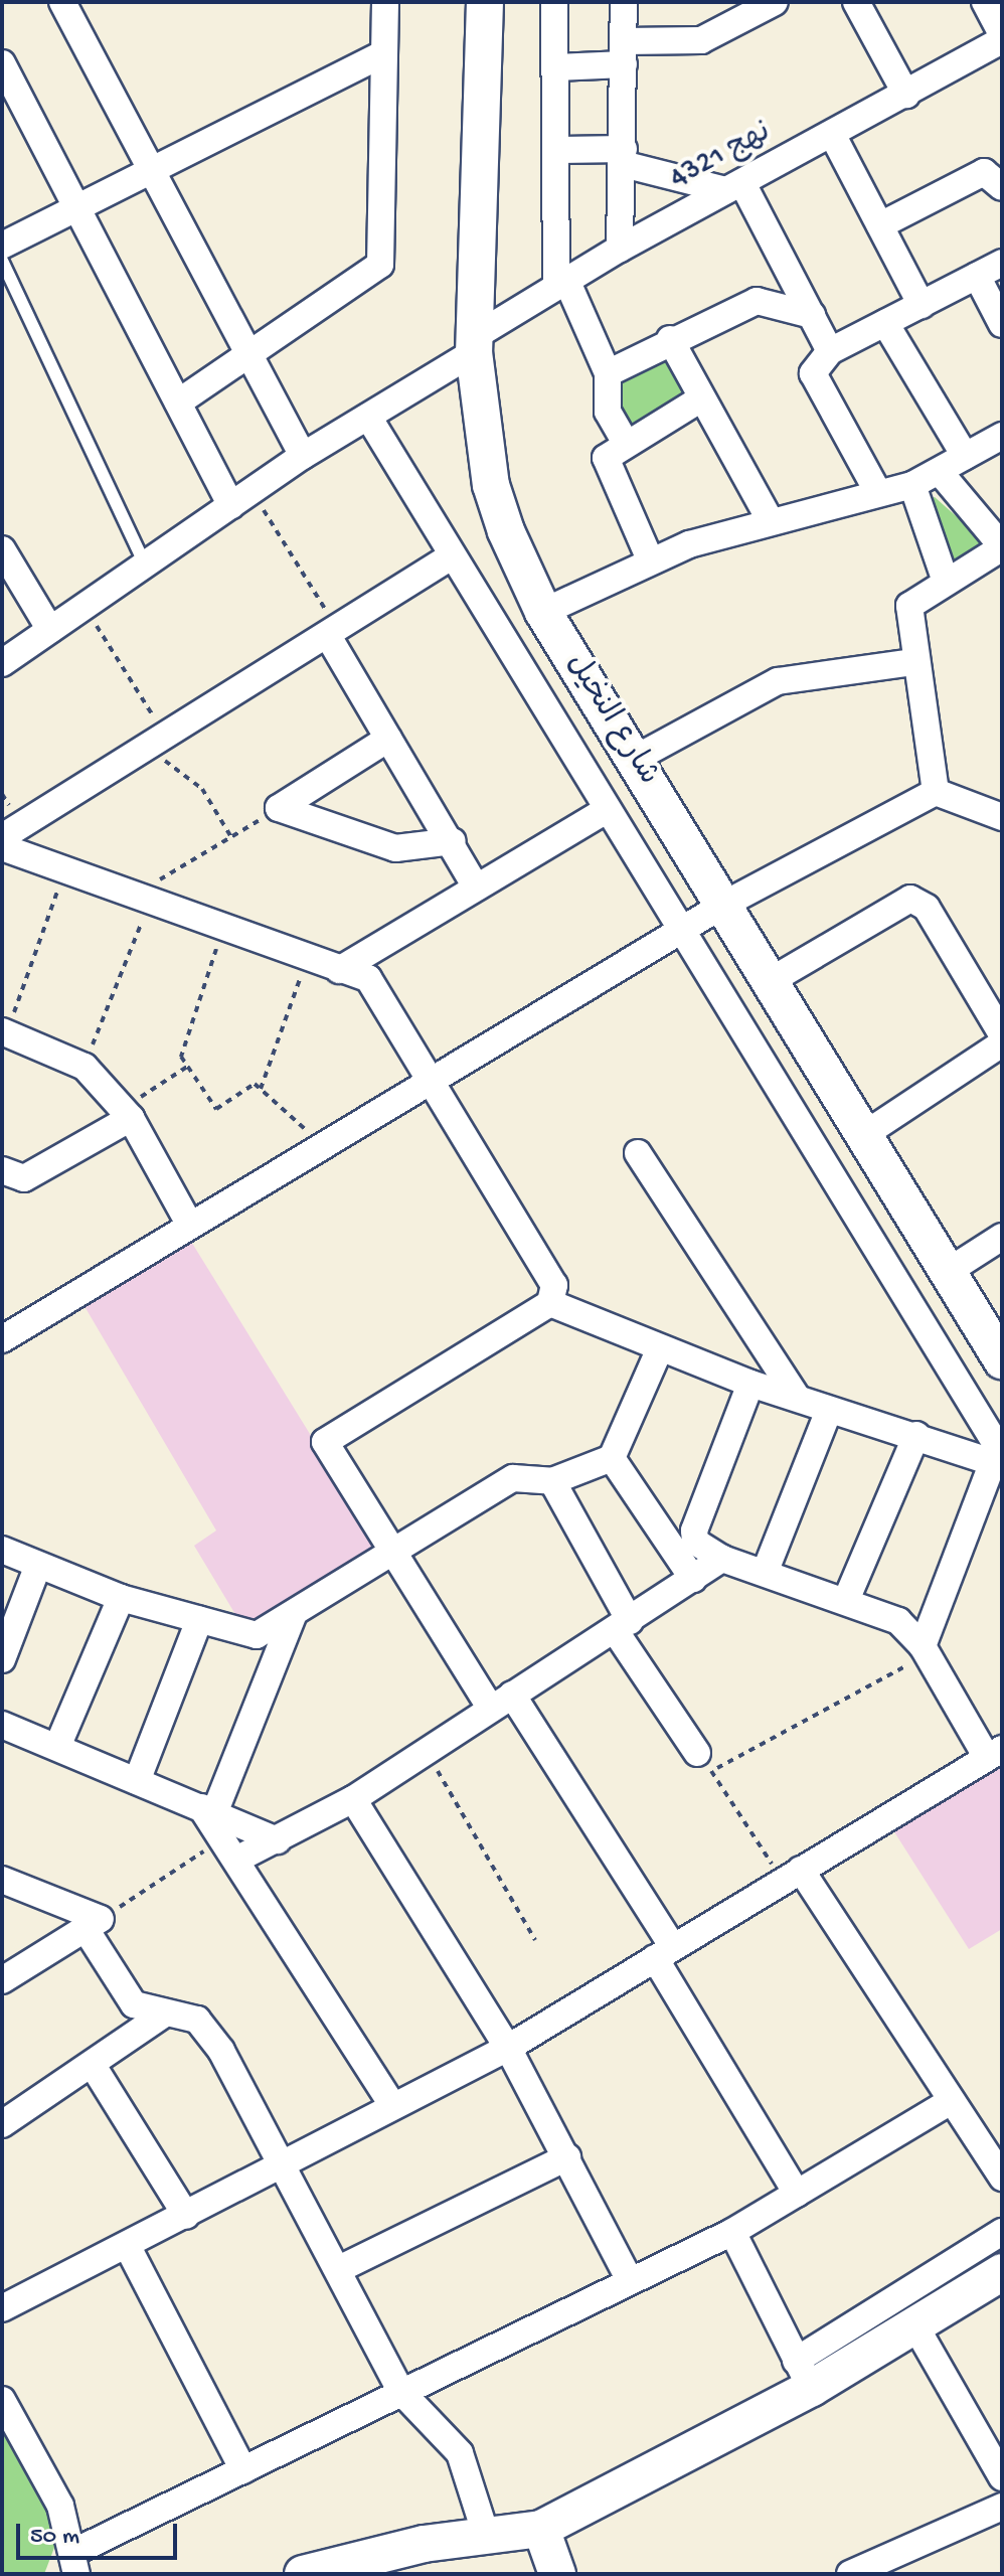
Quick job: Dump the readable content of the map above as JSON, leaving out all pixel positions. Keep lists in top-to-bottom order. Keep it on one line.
{"streets":{"main road":["شارع النخيل"],"street":["نهج 4321"]},"crossings":[["نهج 4321","شارع النخيل"]],"scale_bar":"50 m"}
